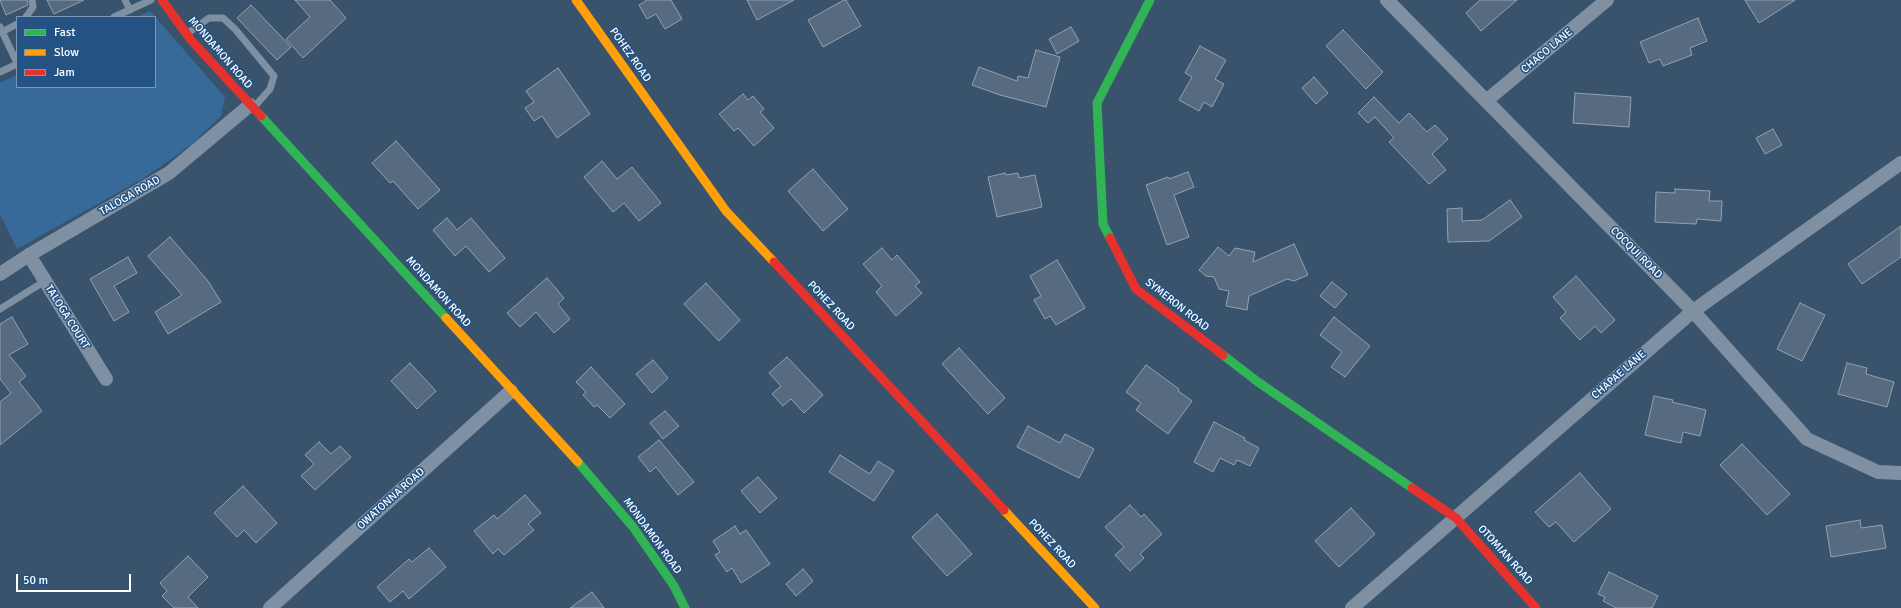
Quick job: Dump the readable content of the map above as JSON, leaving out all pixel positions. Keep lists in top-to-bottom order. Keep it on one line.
{"streets":{"street":["CHACO LANE","MONDAMON ROAD","POHEZ ROAD","TALOGA ROAD","COCQUI ROAD","SYMERON ROAD","TALOGA COURT","CHAPAE LANE","OWATONNA ROAD","OTOMIAN ROAD"]},"crossings":[["CHACO LANE","COCQUI ROAD"],["MONDAMON ROAD","TALOGA ROAD"],["MONDAMON ROAD","OWATONNA ROAD"],["TALOGA ROAD","TALOGA COURT"],["COCQUI ROAD","CHAPAE LANE"],["SYMERON ROAD","CHAPAE LANE"],["SYMERON ROAD","OTOMIAN ROAD"],["CHAPAE LANE","OTOMIAN ROAD"]],"legend":["Fast","Slow","Jam"],"scale_bar":"50 m"}
